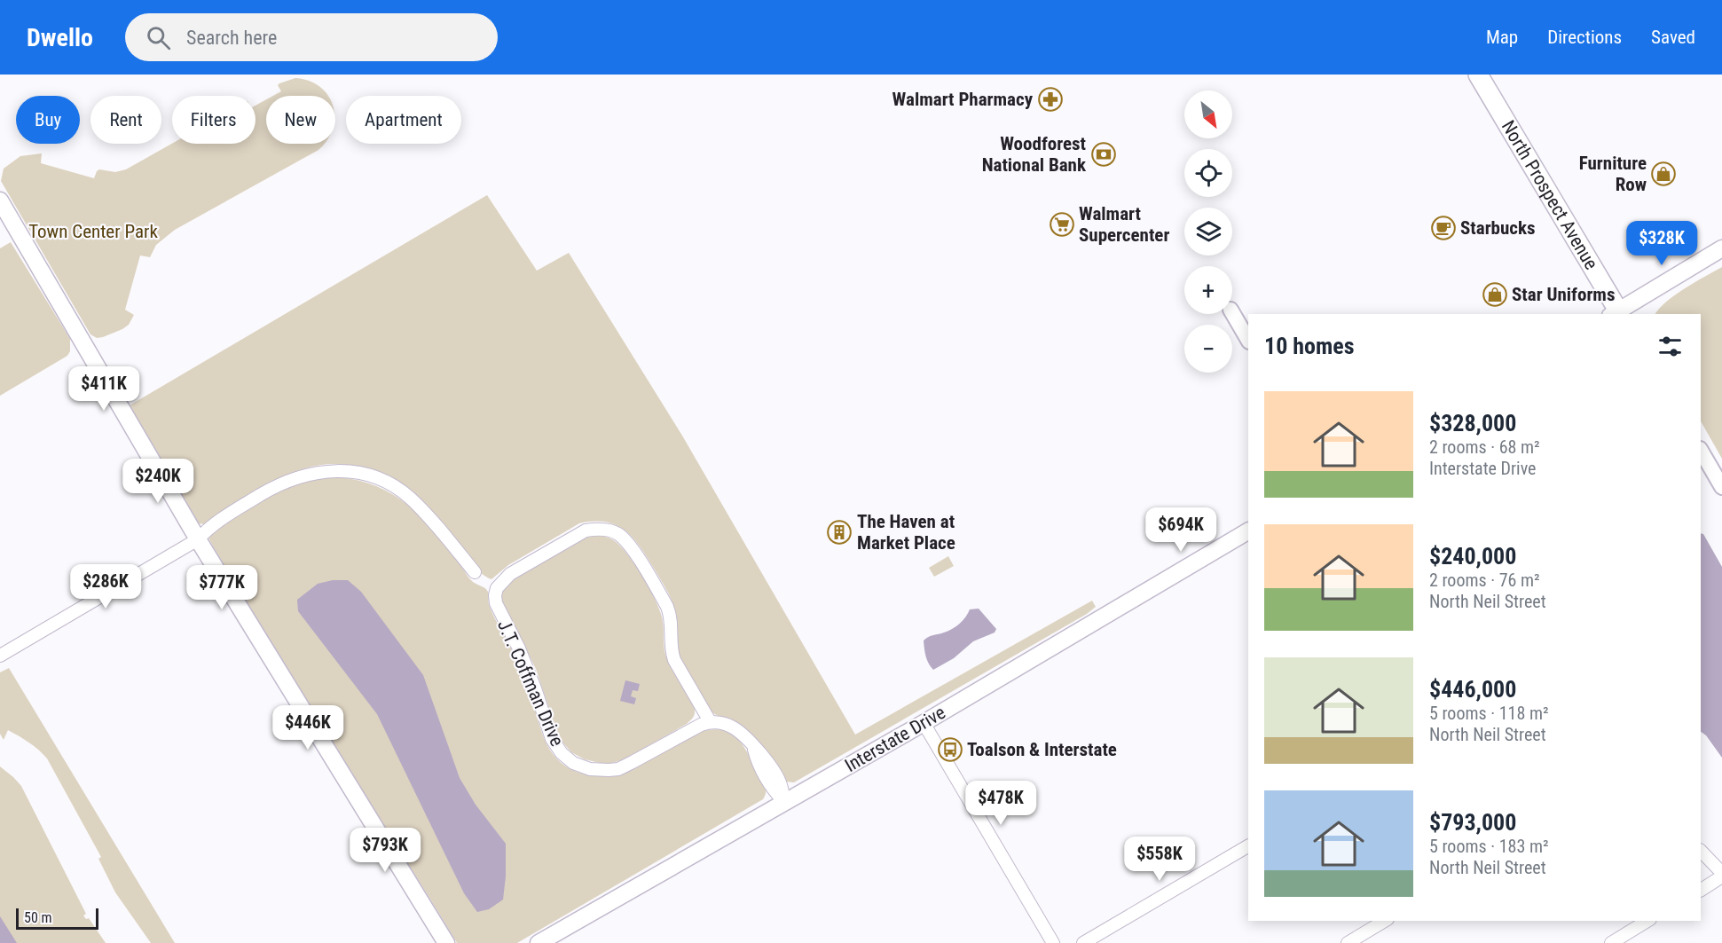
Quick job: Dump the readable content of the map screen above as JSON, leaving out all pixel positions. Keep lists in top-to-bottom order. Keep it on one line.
{"streets":{"main road":["North Prospect Avenue","Interstate Drive"],"street":["J.T. Coffman Drive"]},"parks":["Town Center Park"],"places":{"pharmacy":["Walmart Pharmacy"],"bank":["Woodforest National Bank"],"shop":["Furniture Row","Star Uniforms"],"supermarket":["Walmart Supercenter"],"cafe":["Starbucks"],"building":["The Haven at Market Place"],"bus stop":["Toalson & Interstate"]},"scale_bar":"50 m","north":"bottom right","page":{"header":"Dwello","search":"Search here","nav":["Map","Directions","Saved"],"map_buttons":["+","−"],"chip":["Buy","Rent","Filters","New","Apartment"],"price":["$328K","$411K","$240K","$694K","$286K","$777K","$446K","$478K","$793K","$558K"],"heading":"10 homes","list":[{"name":"$328,000","note":"2 rooms · 68 m² · Interstate Drive"},{"name":"$240,000","note":"2 rooms · 76 m² · North Neil Street"},{"name":"$446,000","note":"5 rooms · 118 m² · North Neil Street"},{"name":"$793,000","note":"5 rooms · 183 m² · North Neil Street"}],"scale":"50 m"}}
